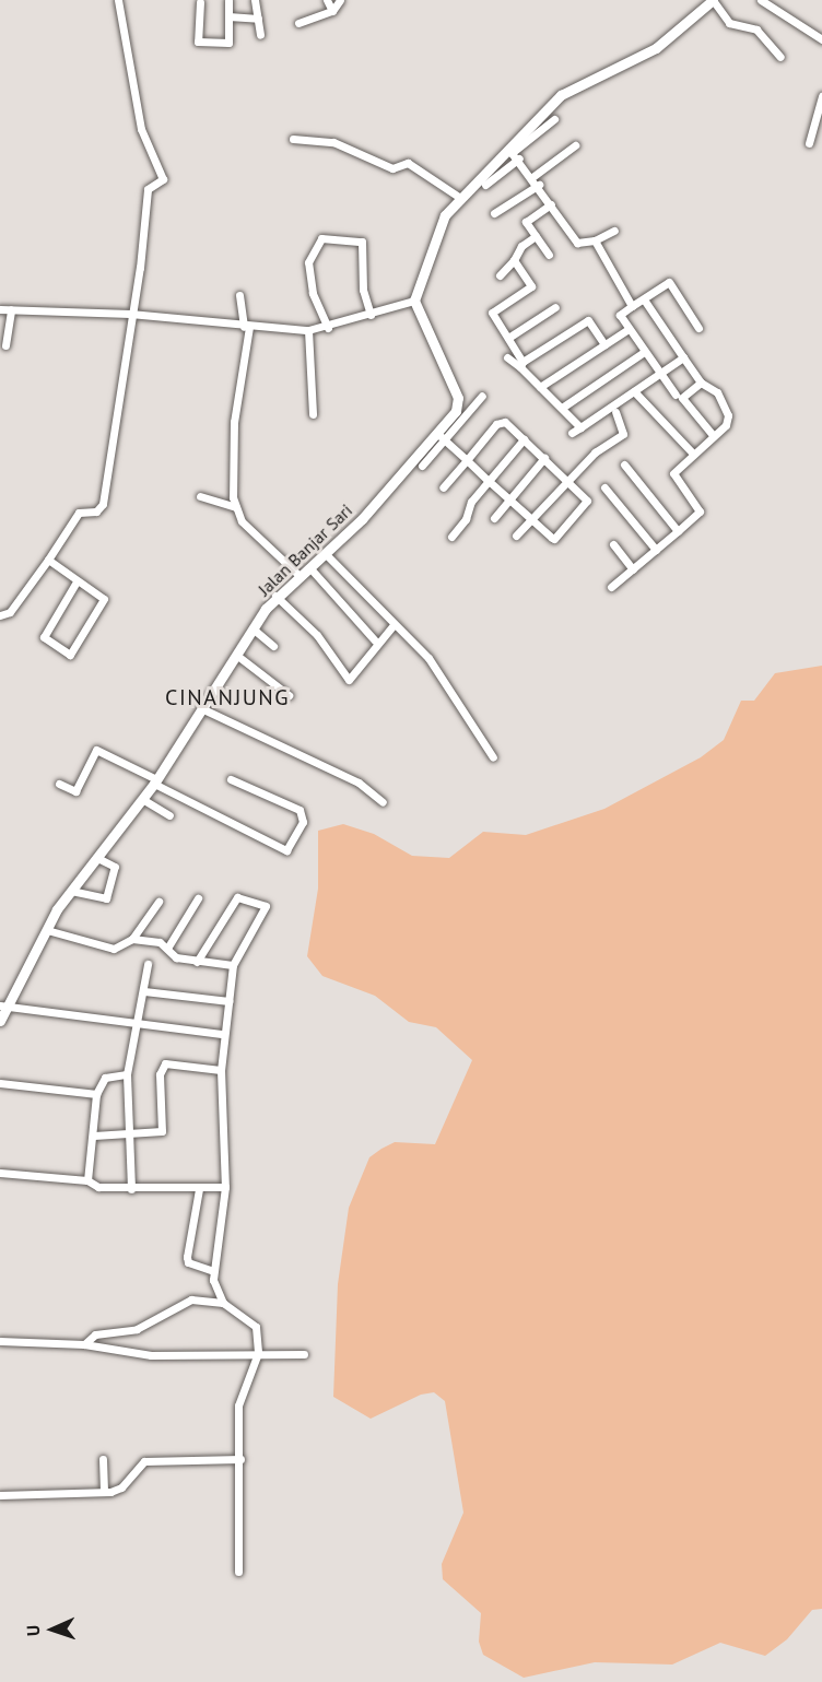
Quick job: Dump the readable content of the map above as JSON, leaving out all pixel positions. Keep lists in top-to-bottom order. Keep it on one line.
{"streets":{"street":["Jalan Banjar Sari"]},"districts":["CINANJUNG"],"north":"left"}
